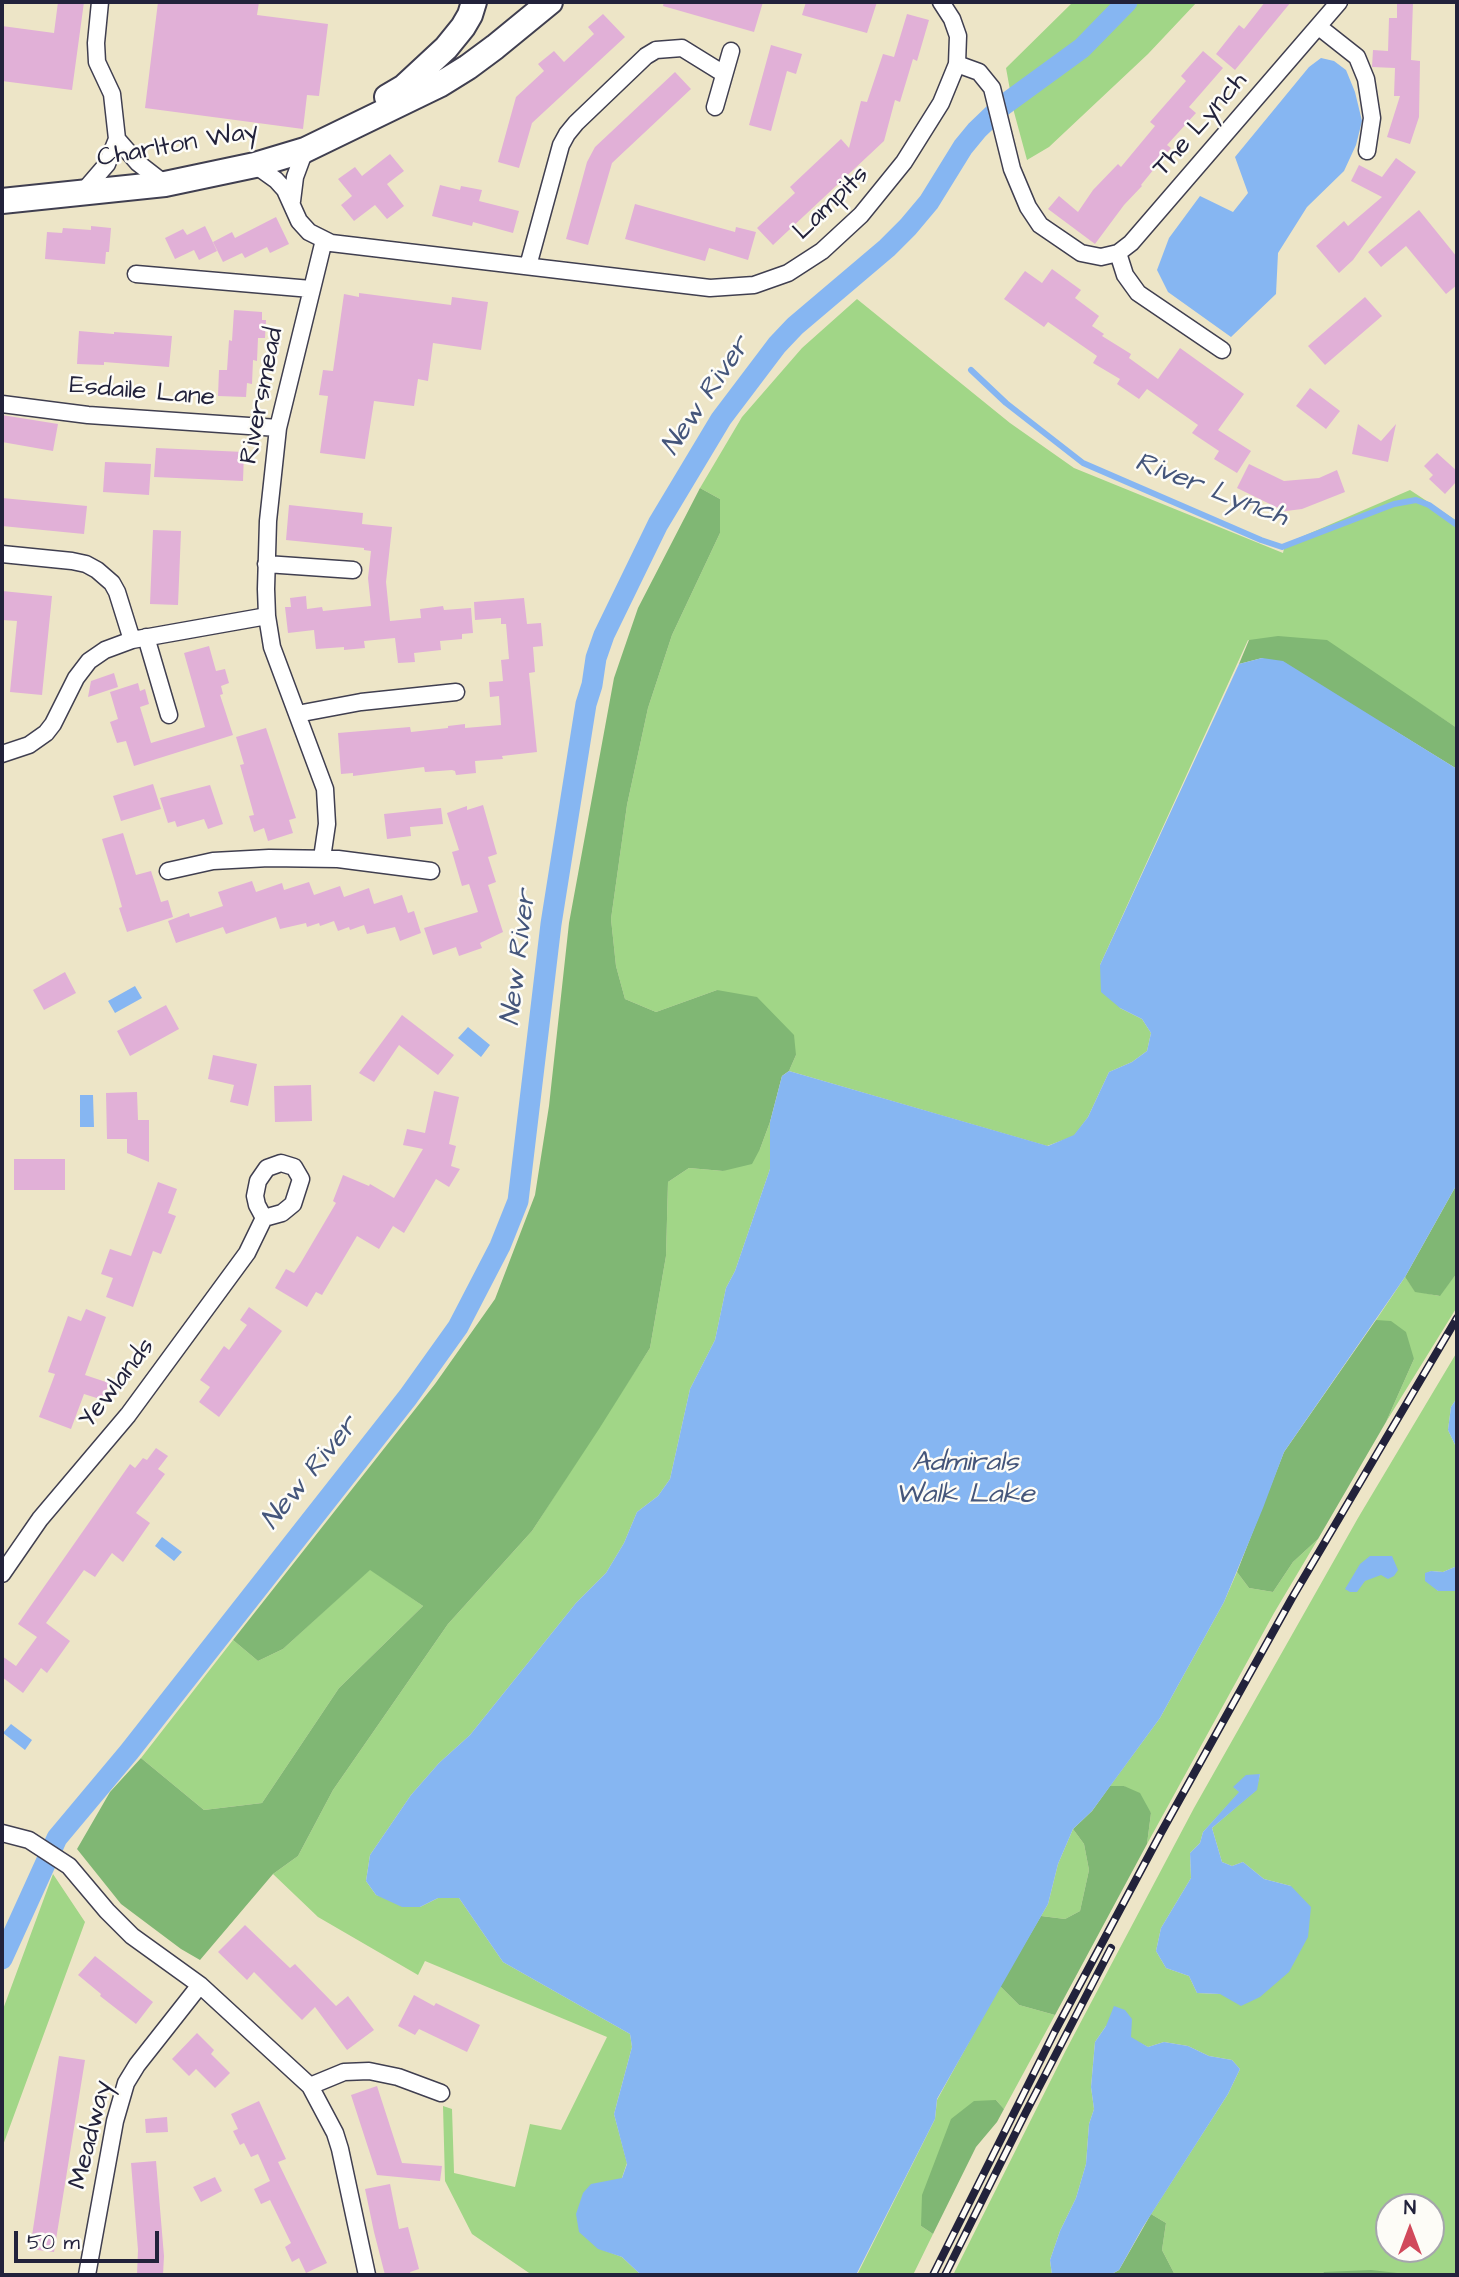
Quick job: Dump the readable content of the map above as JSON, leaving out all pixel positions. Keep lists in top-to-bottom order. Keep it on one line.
{"streets":{"main road":["Charlton Way"],"street":["The Lynch","Lampits","Esdaile Lane","Riversmead","Yewlands","Meadway"]},"crossings":[["Lampits","Riversmead"],["Esdaile Lane","Riversmead"]],"water":["New River","River Lynch","Admirals Walk Lake"],"scale_bar":"50 m","north":"top"}
